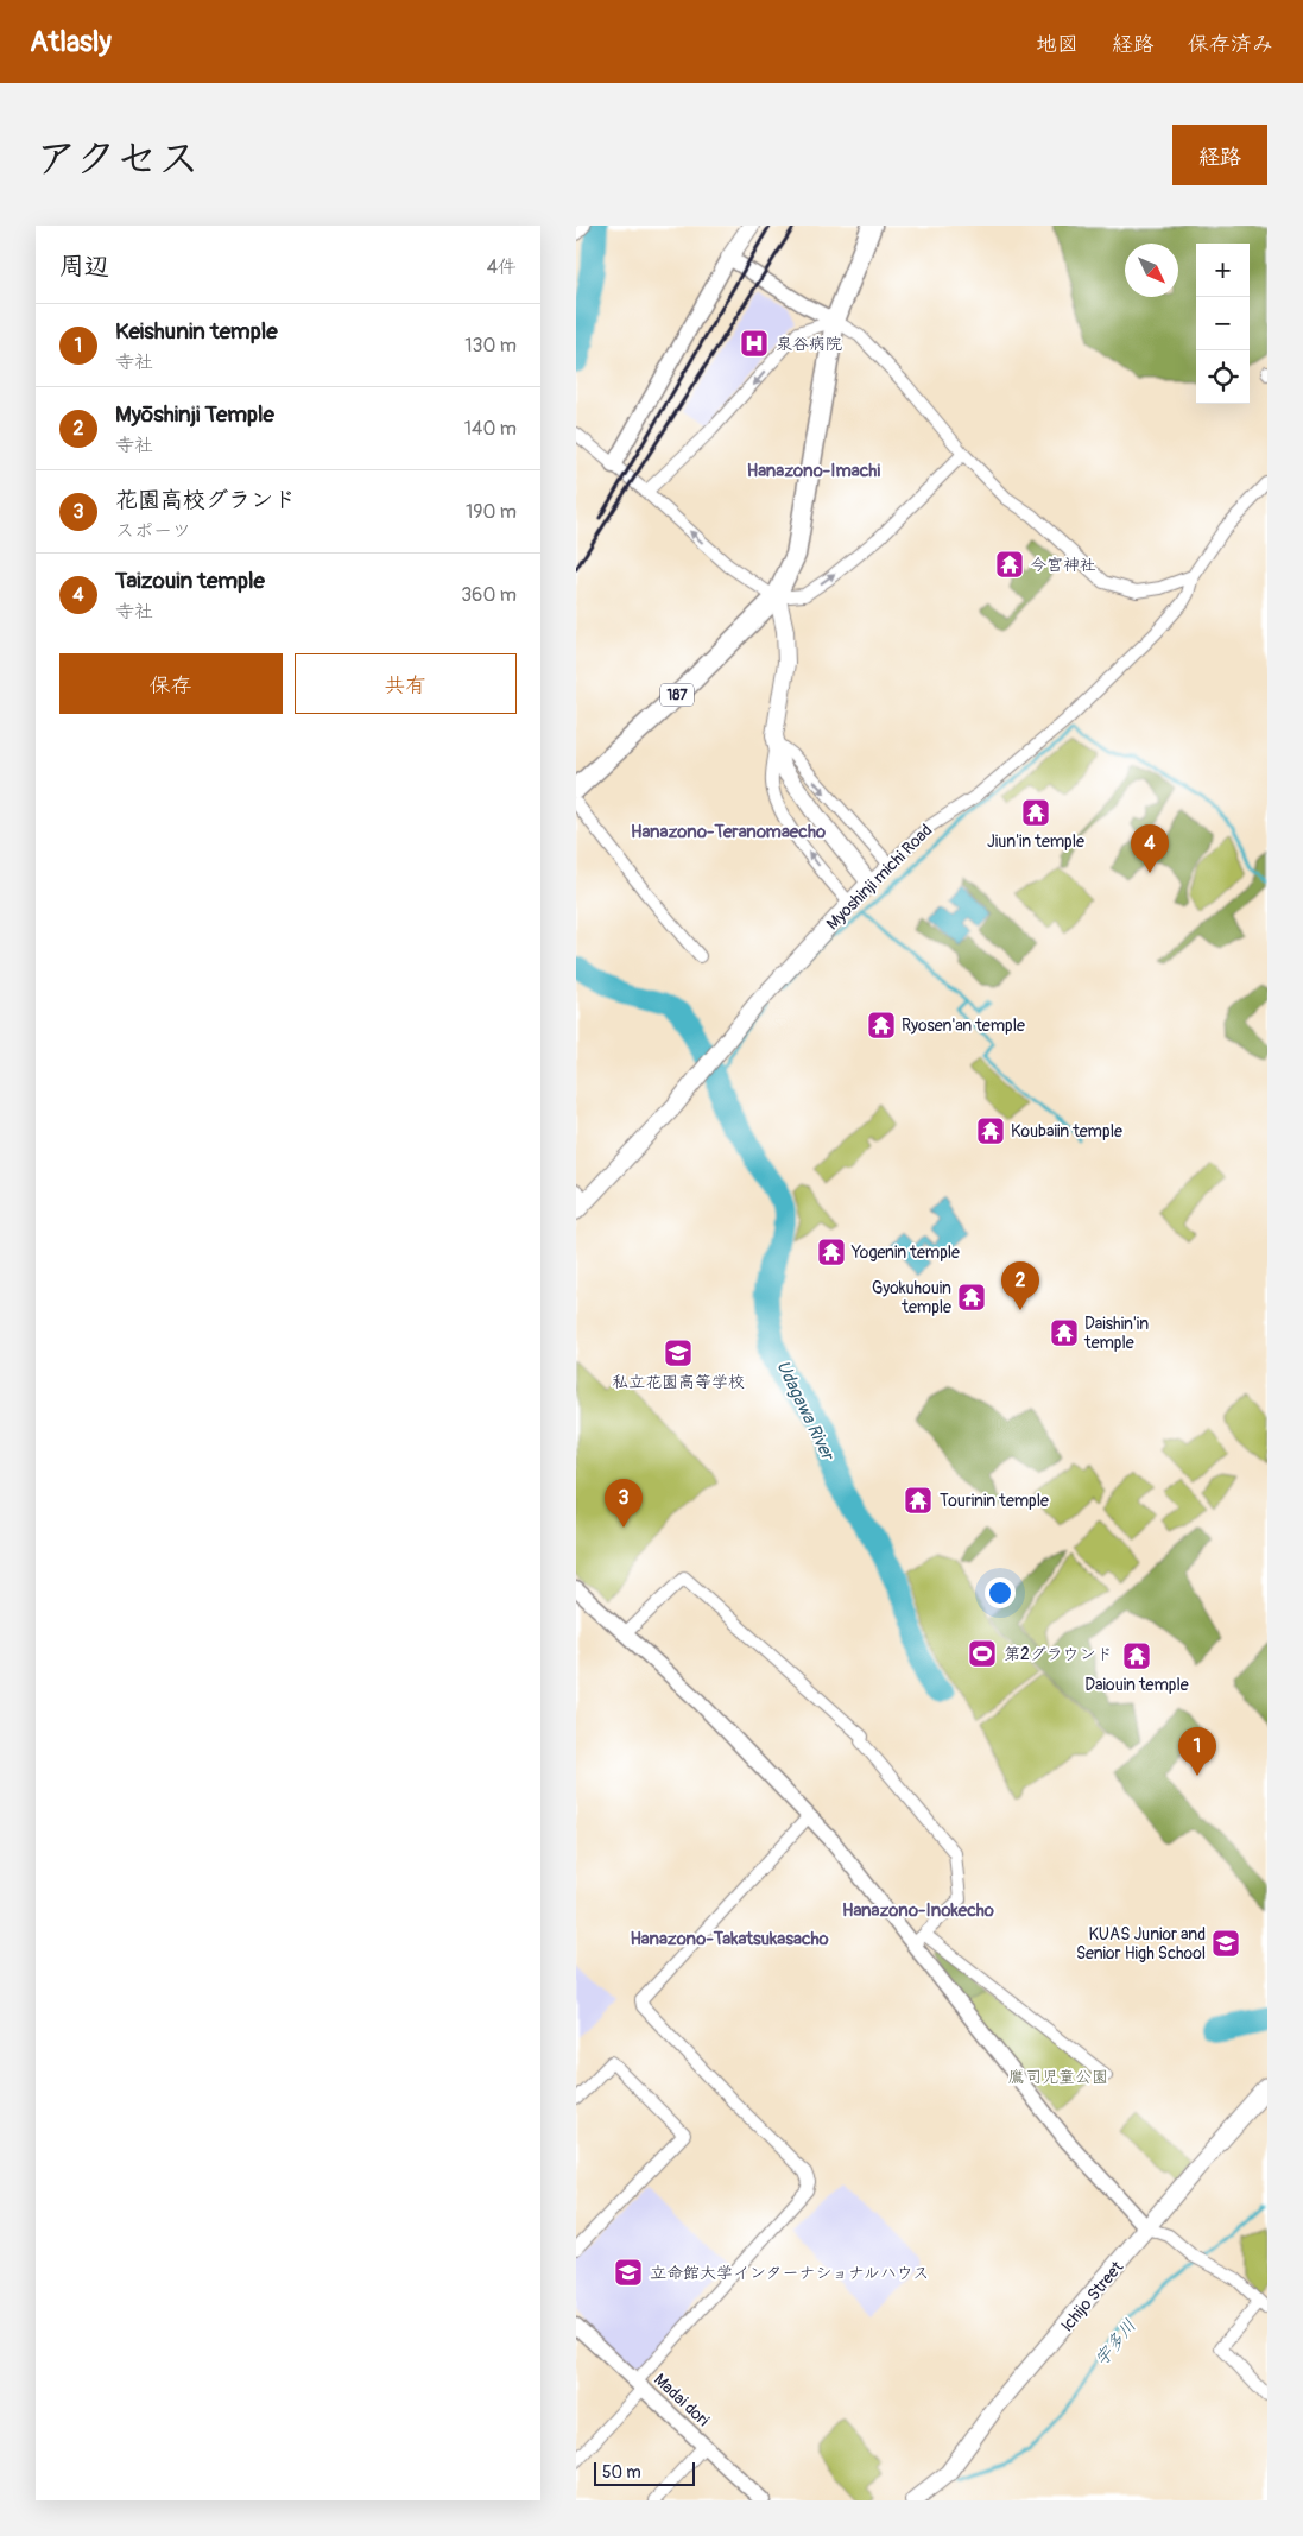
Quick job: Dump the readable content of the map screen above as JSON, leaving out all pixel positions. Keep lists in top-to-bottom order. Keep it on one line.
{"streets":{"main road":["187","Myoshinji michi Road","Ichijo Street"],"street":["Madai dori"]},"districts":["Hanazono-Imachi","Hanazono-Teranomaecho","Hanazono-Inokecho","Hanazono-Takatsukasacho"],"water":["Udagawa River","宇多川"],"parks":["鷹司児童公園"],"places":{"hospital":["泉谷病院"],"temple":["今宮神社","Jiun'in temple","Ryosen'an temple","Koubaiin temple","Yogenin temple","Gyokuhouin temple","Daishin'in temple","Tourinin temple","Daiouin temple"],"school or university":["私立花園高等学校","KUAS Junior and Senior High School","立命館大学インターナショナルハウス"],"sports":["第2グラウンド"]},"scale_bar":"50 m","north":"bottom right","page":{"header":"Atlasly","nav":["地図","経路","保存済み"],"title":"アクセス","buttons":["経路",["保存","共有"]],"heading":["周辺","4件"],"map_buttons":["+","−"],"list":[{"mark":"1","name":"Keishunin temple","note":"寺社","value":"130 m"},{"mark":"2","name":"Myōshinji Temple","note":"寺社","value":"140 m"},{"mark":"3","name":"花園高校グランド","note":"スポーツ","value":"190 m"},{"mark":"4","name":"Taizouin temple","note":"寺社","value":"360 m"}],"pins":["4","2","3","1"],"scale":"50 m"}}
